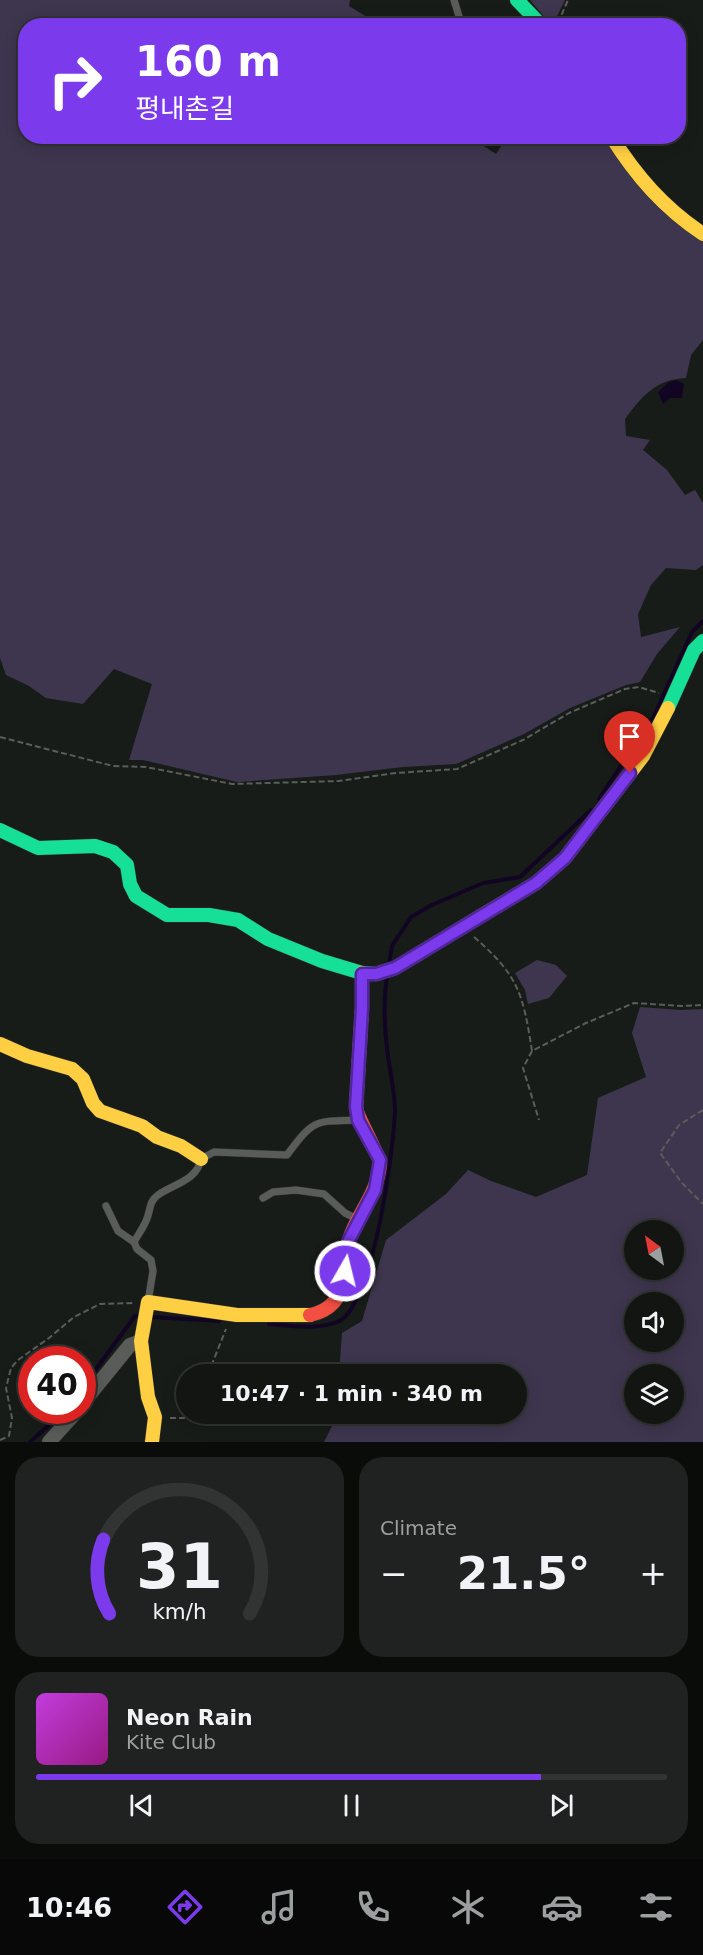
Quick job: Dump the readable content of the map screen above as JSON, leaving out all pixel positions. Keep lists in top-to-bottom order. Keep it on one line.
{"north":"top left","page":{"turn":["160 m","평내촌길"],"limit":"40","trip":"10:47 · 1 min · 340 m","tile":"Climate","heat":["−","21.5°","+"],"song":["Neon Rain","Kite Club"],"tabs":"10:46","gauge":["31","km/h"]}}
